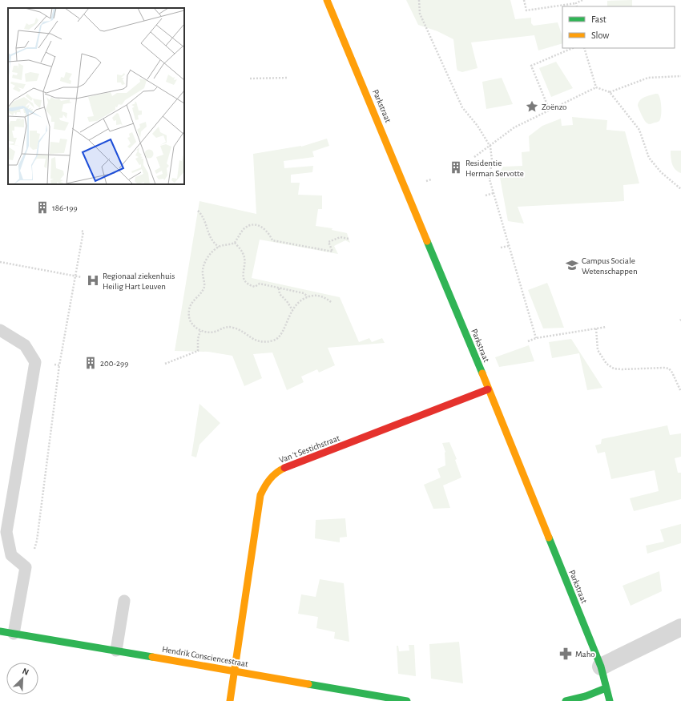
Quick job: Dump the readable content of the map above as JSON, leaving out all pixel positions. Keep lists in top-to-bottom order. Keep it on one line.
{"streets":{"street":["Parkstraat","Van 't Sestichstraat","Hendrik Consciencestraat"]},"crossings":[["Parkstraat","Van 't Sestichstraat"],["Van 't Sestichstraat","Hendrik Consciencestraat"]],"places":{"place":["Zoënzo"],"building":["Residentie Herman Servotte","186-199","200-299"],"school or university":["Campus Sociale Wetenschappen"],"hospital":["Regionaal ziekenhuis Heilig Hart Leuven"],"pharmacy":["Maho"]},"legend":["Fast","Slow"],"north":"top right"}
